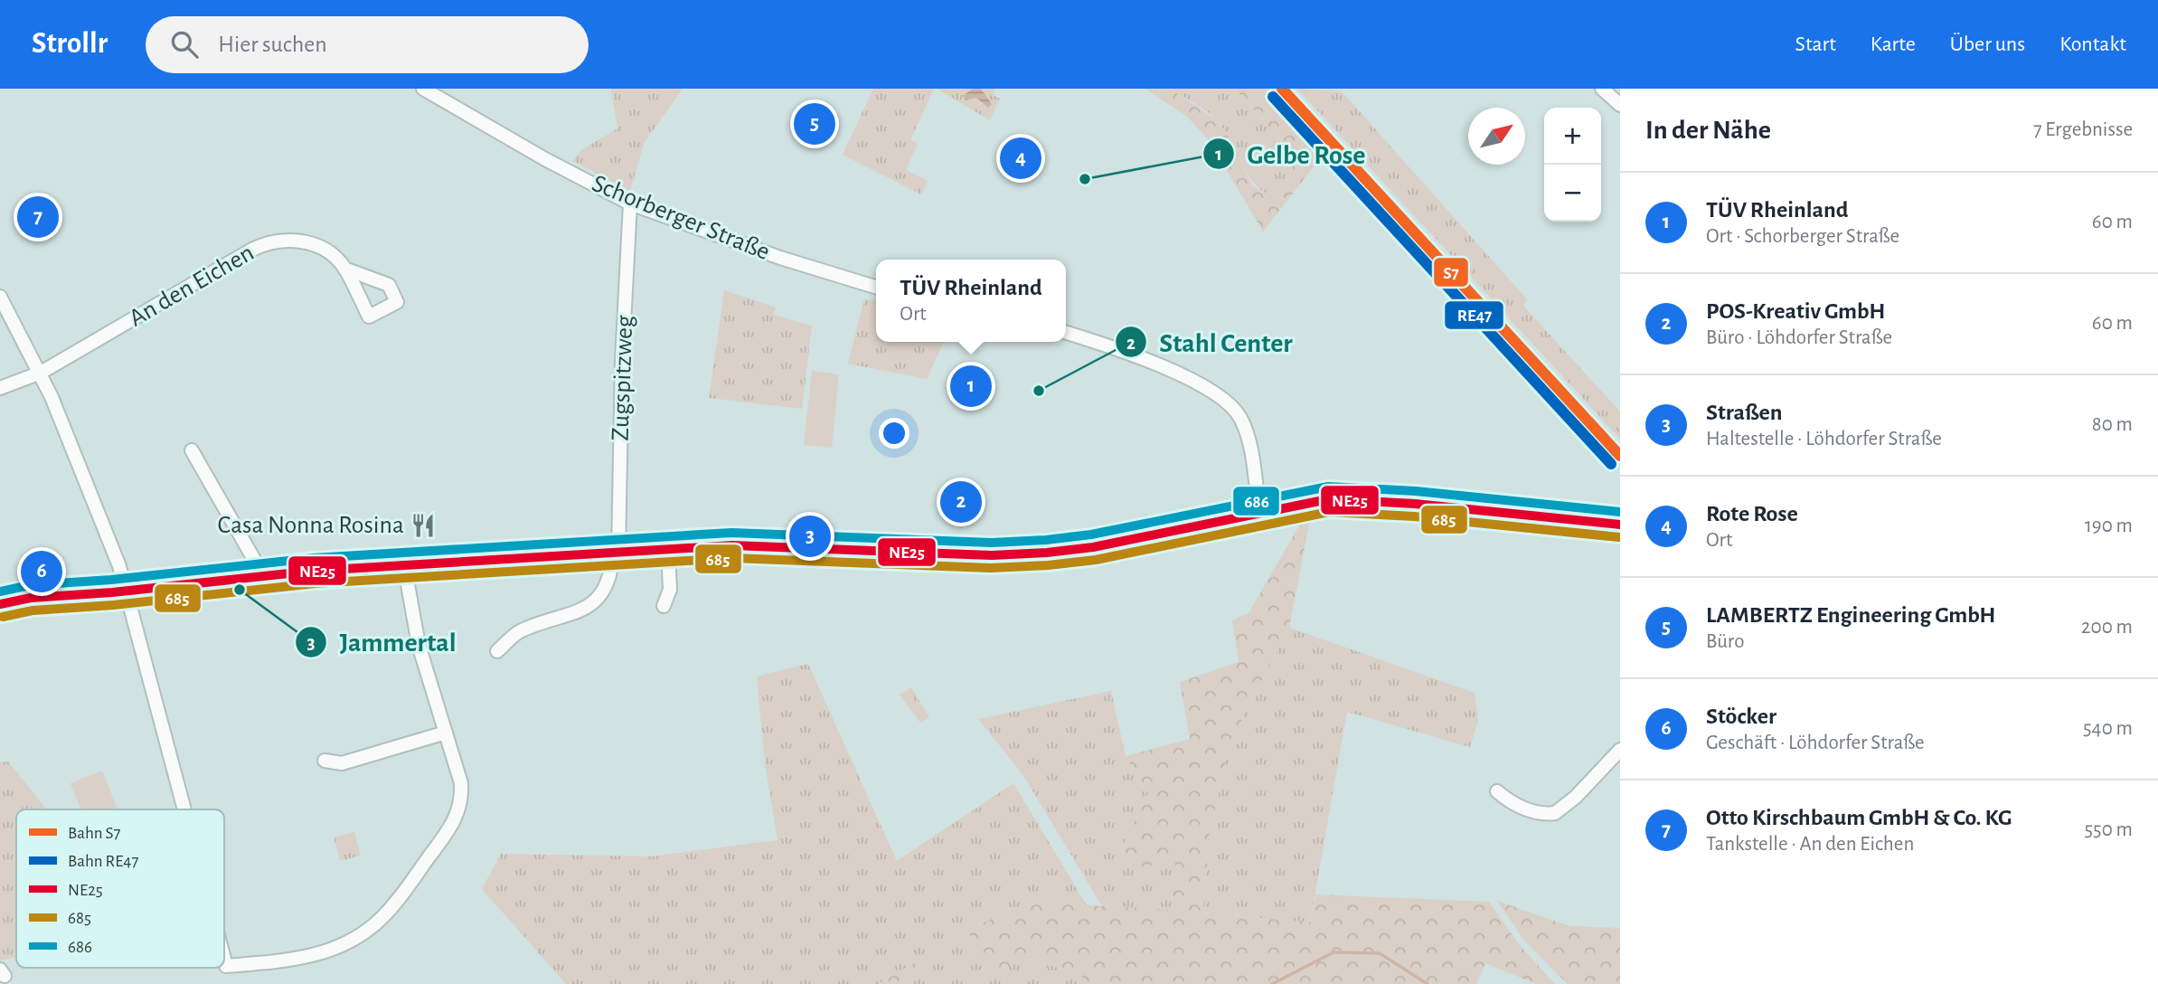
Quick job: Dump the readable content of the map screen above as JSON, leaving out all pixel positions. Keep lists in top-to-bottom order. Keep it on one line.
{"streets":{"street":["Schorberger Straße","An den Eichen","Zugspitzweg"]},"crossings":[["Schorberger Straße","Zugspitzweg"]],"places":{"other":["Gelbe Rose","Stahl Center","Jammertal"],"restaurant":["Casa Nonna Rosina"]},"lines":["rail line S7","rail line RE47","transit line 686","transit line NE25","transit line 685"],"legend":["Bahn S7","Bahn RE47","NE25","685","686"],"north":"top right","page":{"header":"Strollr","search":"Hier suchen","nav":["Start","Karte","Über uns","Kontakt"],"heading":["In der Nähe","7 Ergebnisse"],"pins":["5","4","7","1","2","3","6"],"map_buttons":["+","−"],"list":[{"mark":"1","name":"TÜV Rheinland","note":"Ort · Schorberger Straße","value":"60 m"},{"mark":"2","name":"POS-Kreativ GmbH","note":"Büro · Löhdorfer Straße","value":"60 m"},{"mark":"3","name":"Straßen","note":"Haltestelle · Löhdorfer Straße","value":"80 m"},{"mark":"4","name":"Rote Rose","note":"Ort","value":"190 m"},{"mark":"5","name":"LAMBERTZ Engineering GmbH","note":"Büro","value":"200 m"},{"mark":"6","name":"Stöcker","note":"Geschäft · Löhdorfer Straße","value":"540 m"},{"mark":"7","name":"Otto Kirschbaum GmbH & Co. KG","note":"Tankstelle · An den Eichen","value":"550 m"}],"popup":["TÜV Rheinland","Ort"]}}
